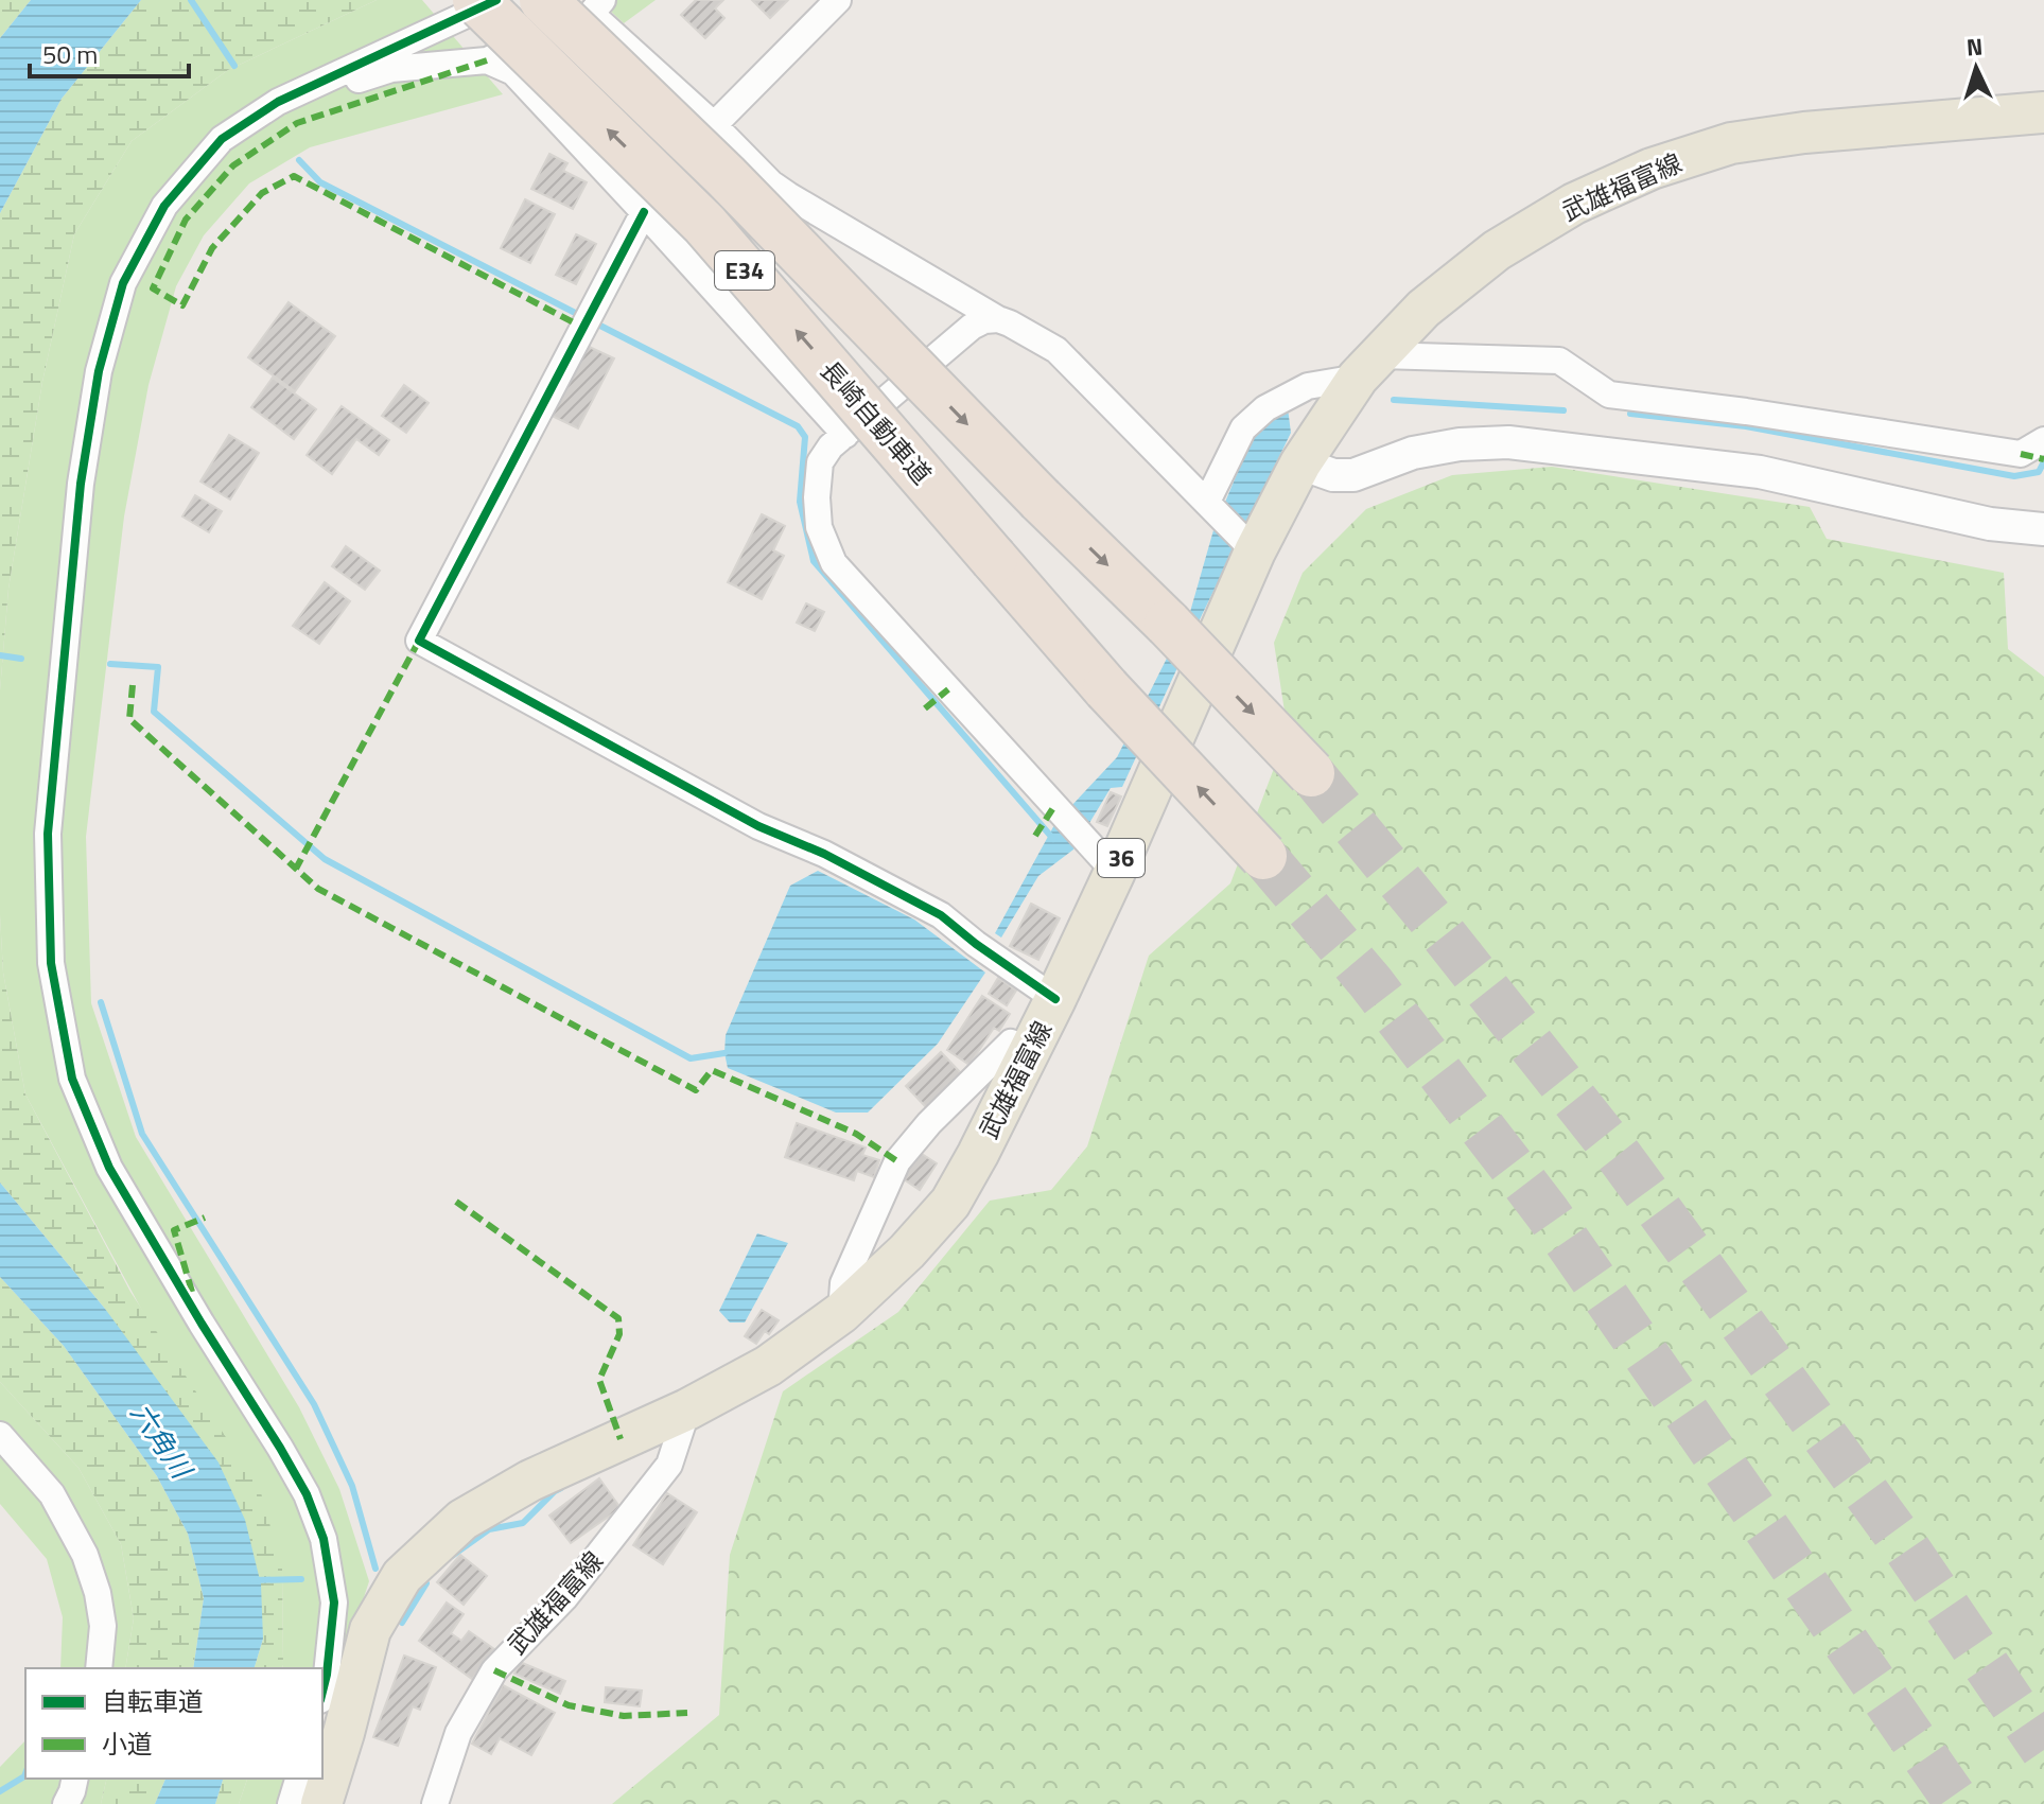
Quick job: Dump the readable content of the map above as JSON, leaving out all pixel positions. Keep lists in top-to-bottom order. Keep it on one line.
{"streets":{"highway":["E34","長崎自動車道"],"main road":["武雄福富線","36"]},"water":["六角川"],"legend":["自転車道","小道"],"scale_bar":"50 m","north":"top"}
